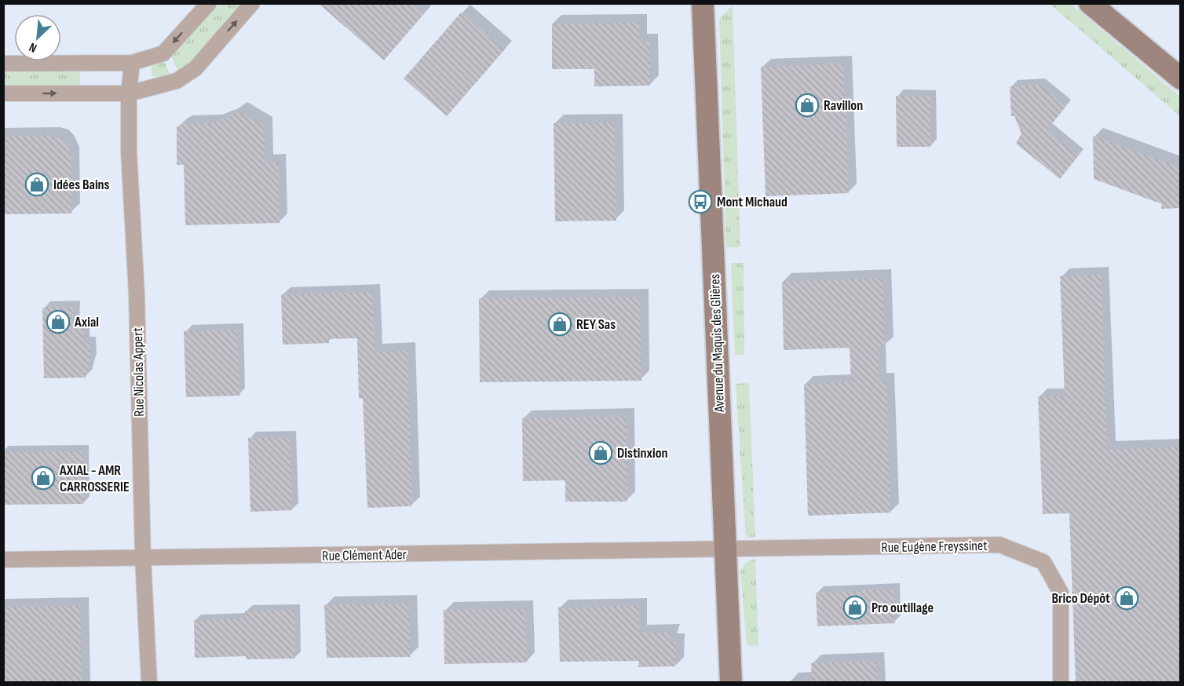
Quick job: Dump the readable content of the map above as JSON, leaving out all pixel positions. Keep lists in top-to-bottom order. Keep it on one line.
{"streets":{"main road":["Avenue du Maquis des Glières"],"street":["Rue Nicolas Appert","Rue Eugène Freyssinet","Rue Clément Ader"]},"crossings":[["Avenue du Maquis des Glières","Rue Eugène Freyssinet"],["Avenue du Maquis des Glières","Rue Clément Ader"],["Rue Nicolas Appert","Rue Clément Ader"],["Rue Eugène Freyssinet","Rue Clément Ader"]],"places":{"shop":["Ravillon","Idées Bains","Axial","REY Sas","Distinxion","AXIAL - AMR CARROSSERIE","Brico Dépôt","Pro outillage"],"bus stop":["Mont Michaud"]},"north":"bottom left"}
